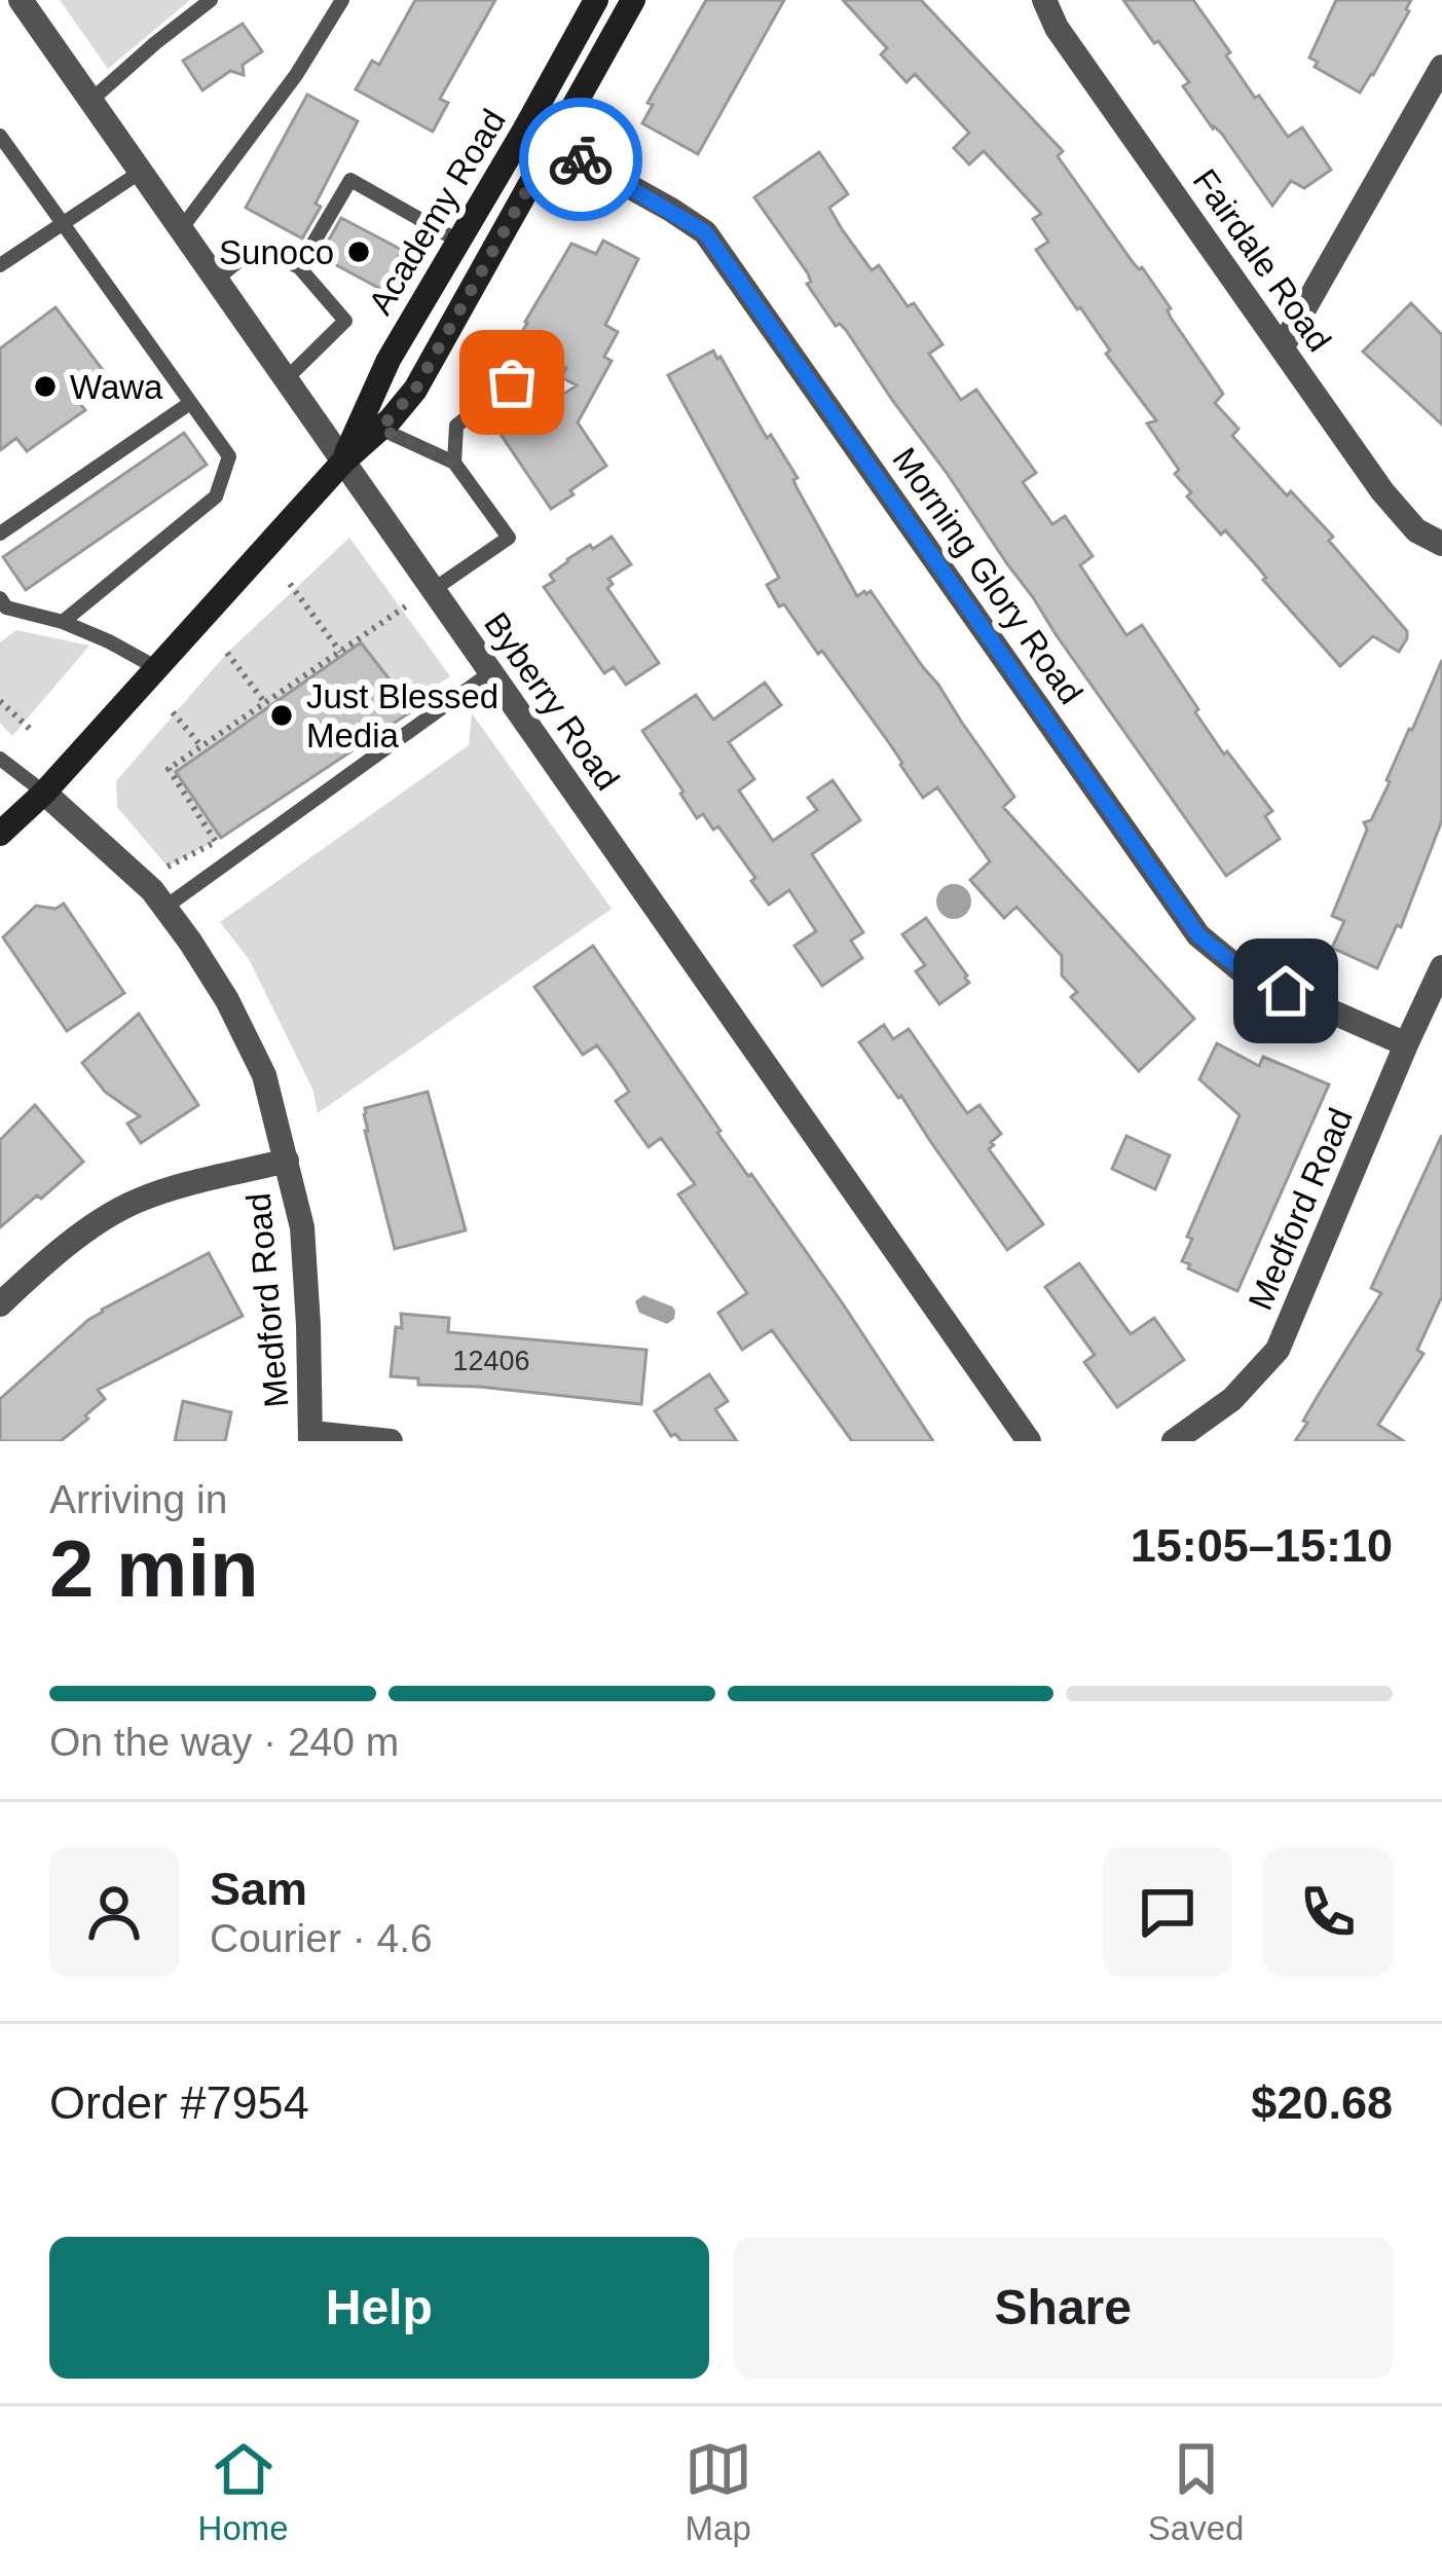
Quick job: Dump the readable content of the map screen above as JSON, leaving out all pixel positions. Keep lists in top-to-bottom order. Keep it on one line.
{"streets":{"main road":["Academy Road"],"street":["Fairdale Road","Morning Glory Road","Byberry Road","Medford Road"]},"crossings":[["Academy Road","Morning Glory Road"],["Academy Road","Byberry Road"],["Academy Road","Medford Road"],["Morning Glory Road","Medford Road"]],"places":["Sunoco","Wawa","Just Blessed Media"],"house_numbers":["12406"],"page":{"heading":["2 min","Arriving in","15:05–15:10"],"panel":["Sam","Courier · 4.6","Order #7954","$20.68"],"bar":"On the way · 240 m","buttons":["Help","Share"],"tabs":["Home","Map","Saved"]}}
